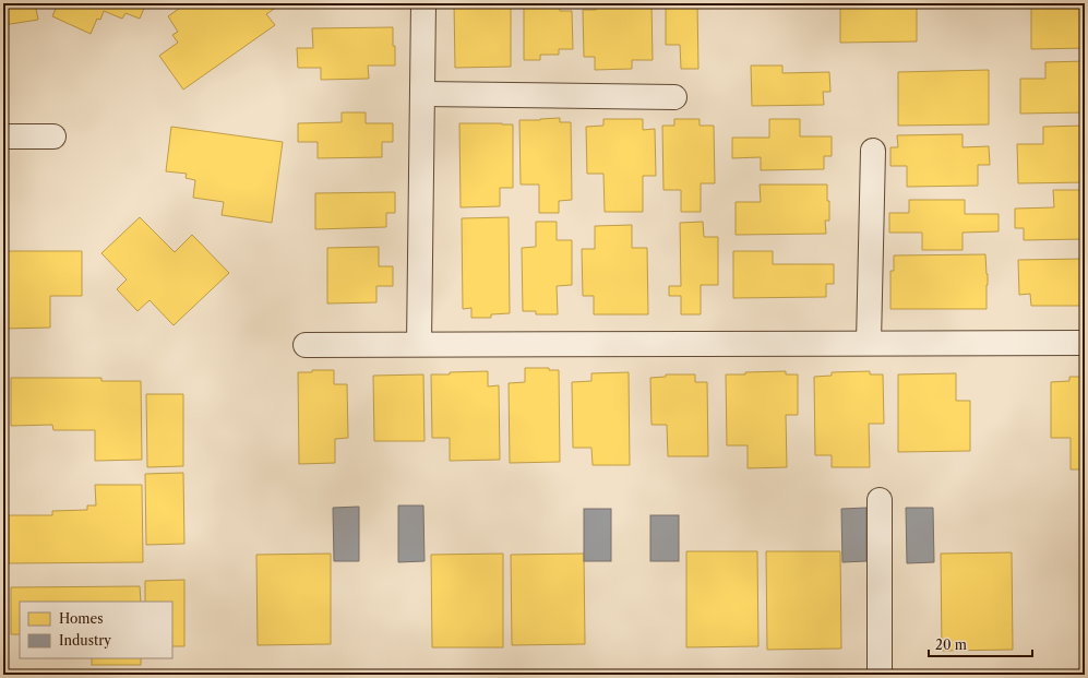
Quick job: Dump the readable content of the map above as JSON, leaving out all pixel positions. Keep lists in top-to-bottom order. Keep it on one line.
{"legend":["Homes","Industry"],"scale_bar":"20 m"}
